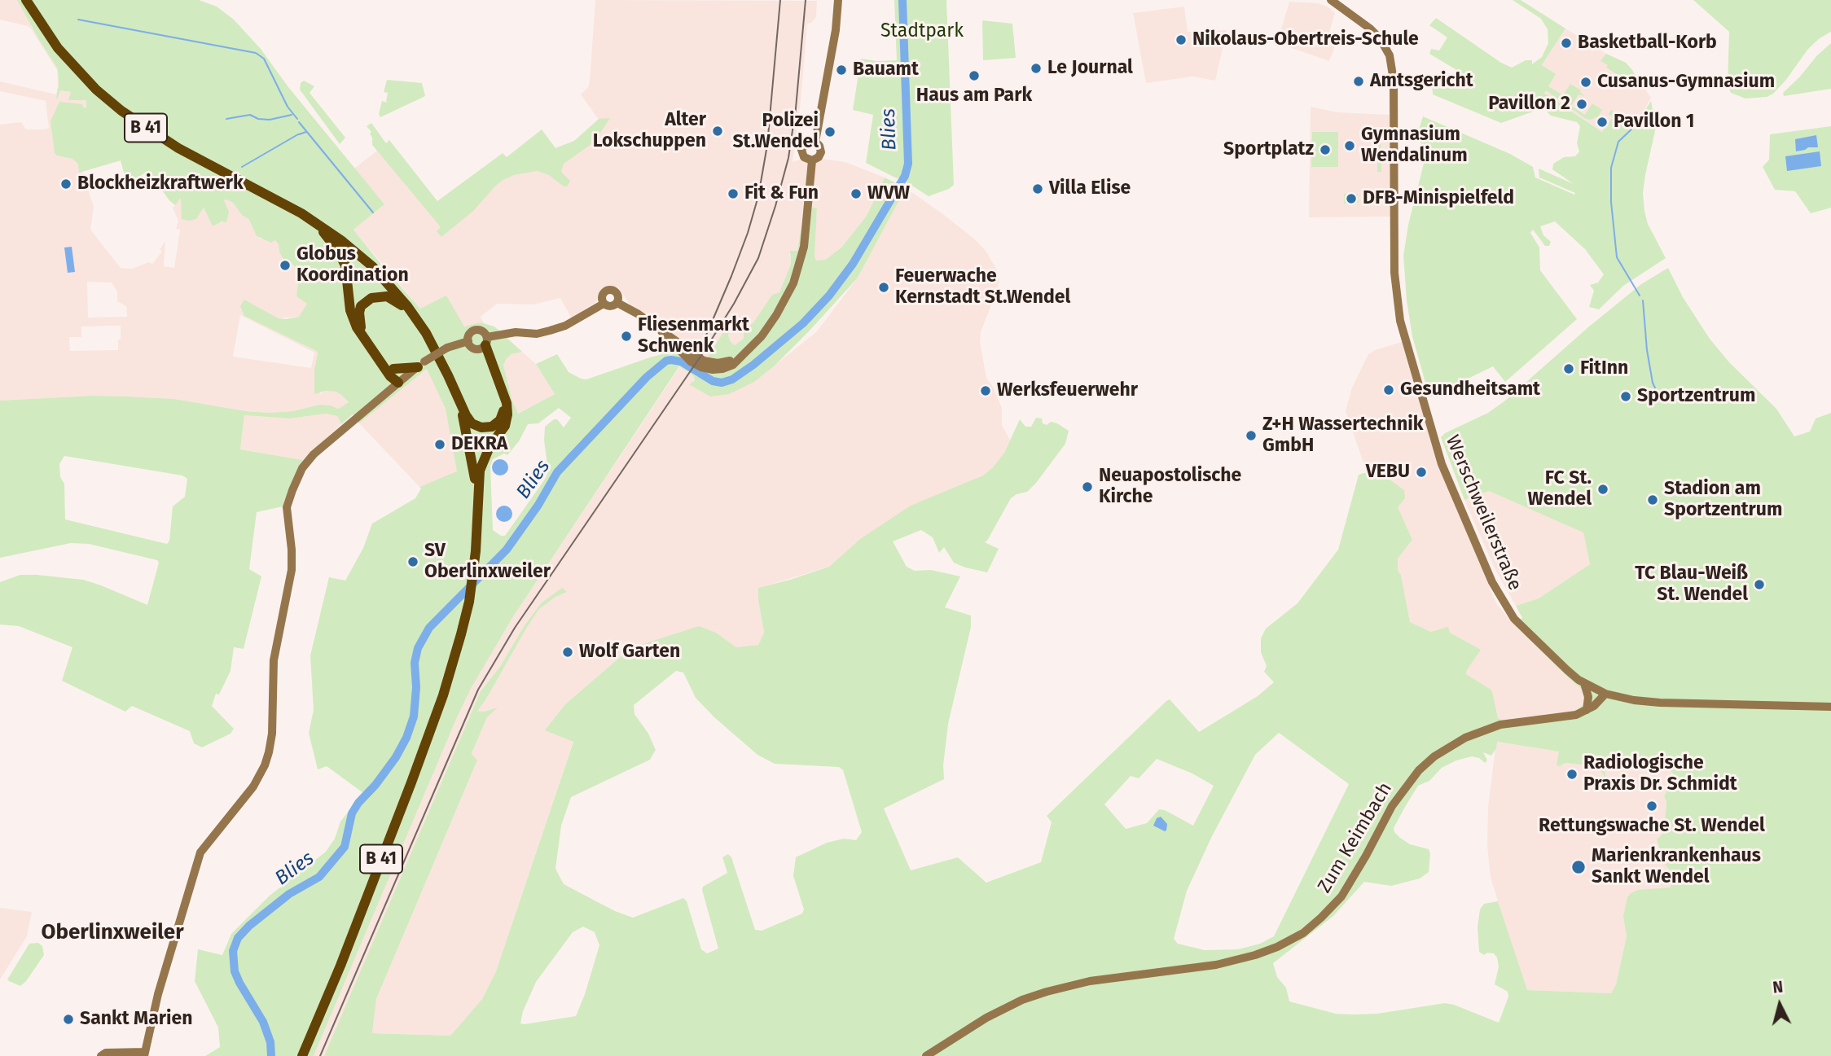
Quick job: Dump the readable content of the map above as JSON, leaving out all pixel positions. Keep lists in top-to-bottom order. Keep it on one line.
{"streets":{"highway":["B 41"],"main road":["Werschweilerstraße","Zum Keimbach"]},"crossings":[["Werschweilerstraße","Zum Keimbach"]],"districts":["Oberlinxweiler"],"water":["Blies"],"parks":["Stadtpark"],"places":["Nikolaus-Obertreis-Schule","Basketball-Korb","Le Journal","Bauamt","Haus am Park","Amtsgericht","Cusanus-Gymnasium","Pavillon 2","Pavillon 1","Alter Lokschuppen","Polizei St.Wendel","Gymnasium Wendalinum","Sportplatz","Blockheizkraftwerk","Villa Elise","Fit & Fun","WVW","DFB-Minispielfeld","Globus Koordination","Feuerwache Kernstadt St.Wendel","Fliesenmarkt Schwenk","FitInn","Gesundheitsamt","Werksfeuerwehr","Sportzentrum","Z+H Wassertechnik GmbH","DEKRA","VEBU","Neuapostolische Kirche","FC St. Wendel","Stadion am Sportzentrum","SV Oberlinxweiler","TC Blau-Weiß St. Wendel","Wolf Garten","Radiologische Praxis Dr. Schmidt","Rettungswache St. Wendel","Marienkrankenhaus Sankt Wendel","Sankt Marien"],"north":"top"}
